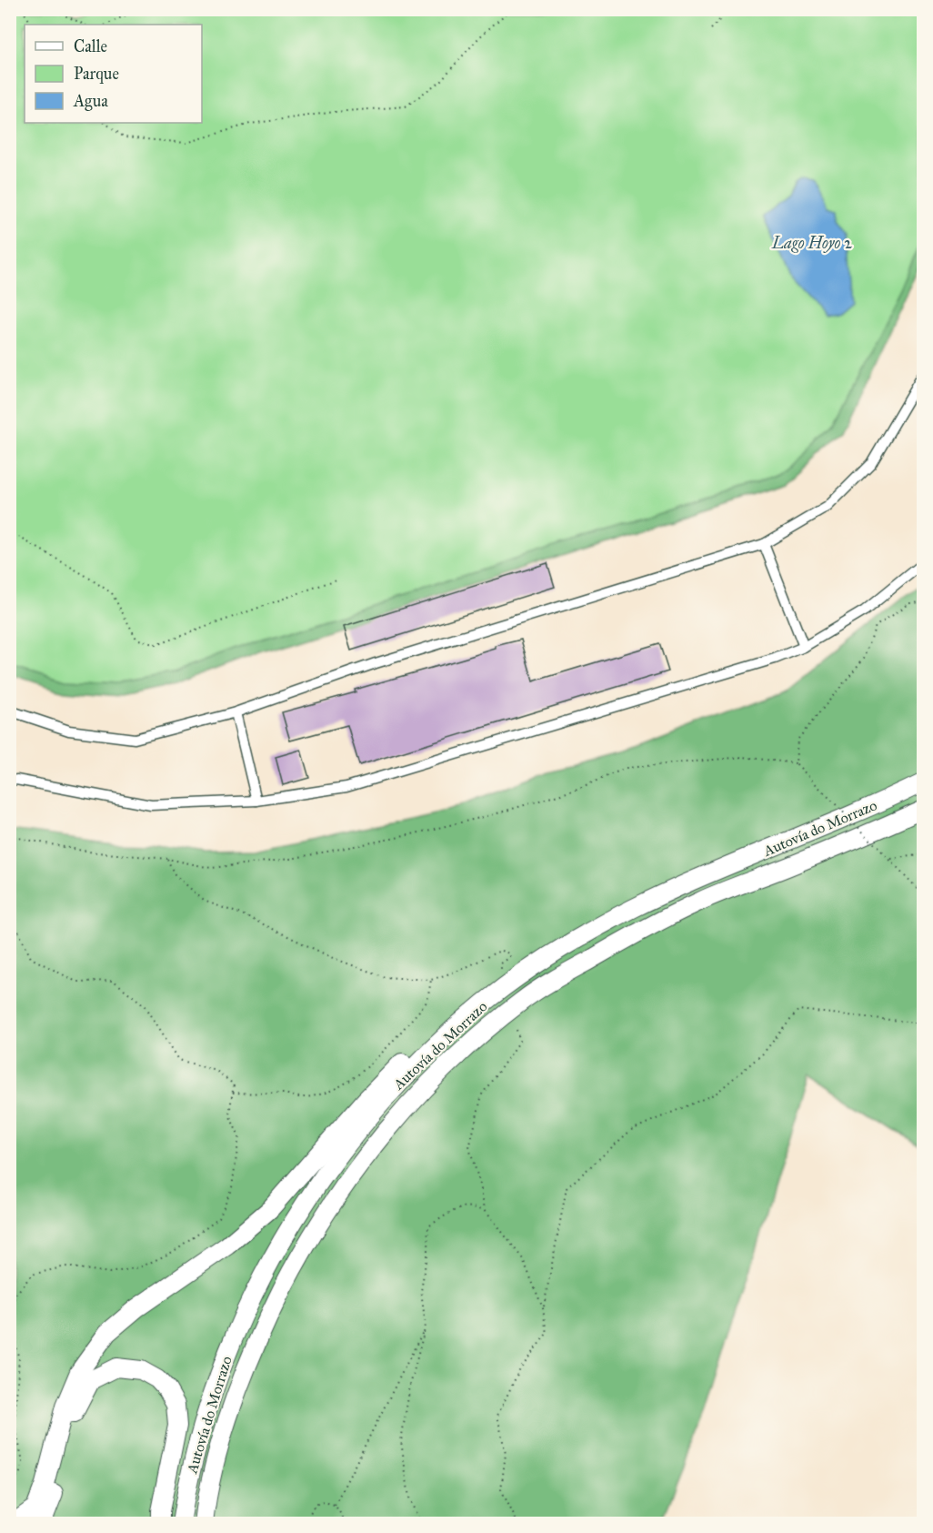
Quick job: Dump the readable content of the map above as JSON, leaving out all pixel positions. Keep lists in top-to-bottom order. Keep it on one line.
{"streets":{"highway":["Autovía do Morrazo"]},"water":["Lago Hoyo 2"],"legend":["Calle","Parque","Agua"]}
